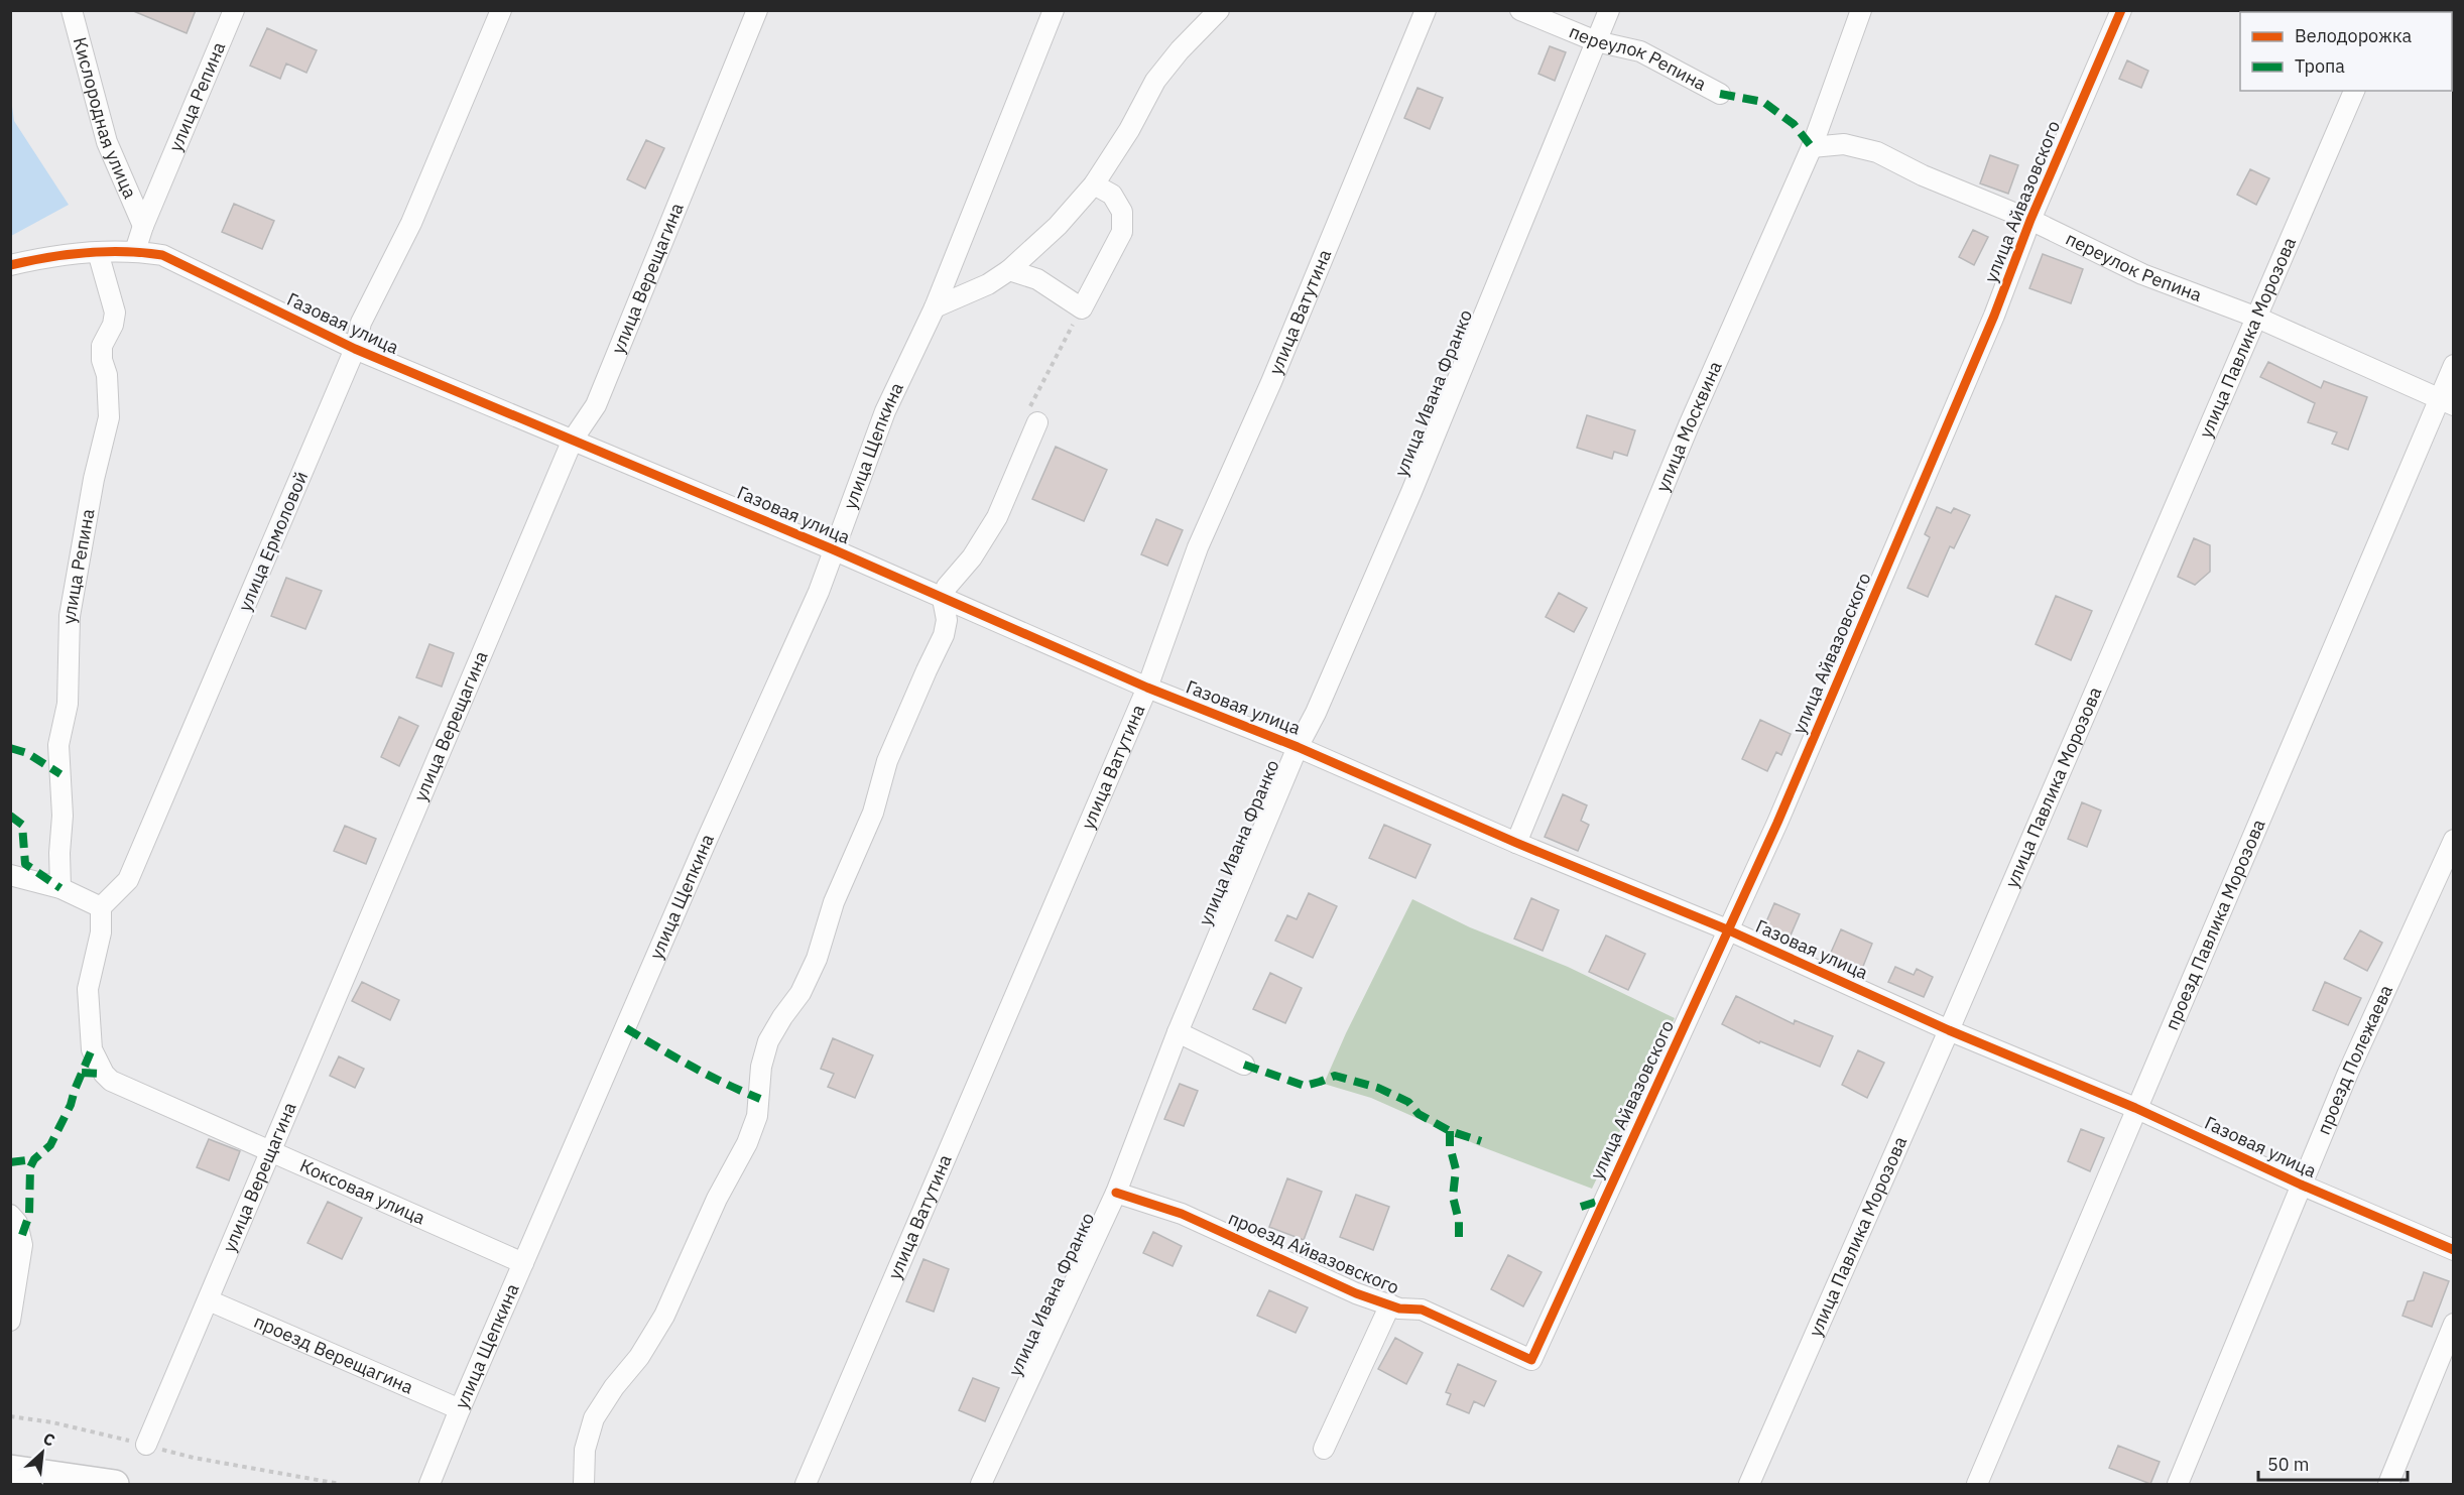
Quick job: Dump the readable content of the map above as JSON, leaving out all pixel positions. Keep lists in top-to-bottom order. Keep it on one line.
{"streets":{"street":["переулок Репина","улица Репина","Кислородная улица","улица Айвазовского","улица Верещагина","улица Ватутина","Газовая улица","улица Павлика Морозова","улица Ивана Франко","улица Москвина","улица Щепкина","улица Ермоловой","проезд Павлика Морозова","проезд Полежаева","Коксовая улица","проезд Айвазовского","проезд Верещагина"]},"crossings":[["переулок Репина","улица Айвазовского"],["переулок Репина","улица Павлика Морозова"],["переулок Репина","улица Ивана Франко"],["переулок Репина","улица Москвина"],["переулок Репина","проезд Павлика Морозова"],["улица Репина","Кислородная улица"],["улица Репина","Газовая улица"],["улица Айвазовского","Газовая улица"],["улица Айвазовского","проезд Айвазовского"],["улица Верещагина","Газовая улица"],["улица Верещагина","Коксовая улица"],["улица Верещагина","проезд Верещагина"],["улица Ватутина","Газовая улица"],["Газовая улица","улица Павлика Морозова"],["Газовая улица","улица Ивана Франко"],["Газовая улица","улица Москвина"],["Газовая улица","улица Щепкина"],["Газовая улица","улица Ермоловой"],["Газовая улица","проезд Павлика Морозова"],["Газовая улица","проезд Полежаева"],["улица Ивана Франко","проезд Айвазовского"],["улица Щепкина","Коксовая улица"],["улица Щепкина","проезд Верещагина"],["улица Ермоловой","Коксовая улица"]],"legend":["Велодорожка","Тропа"],"scale_bar":"50 m","north":"top right"}
